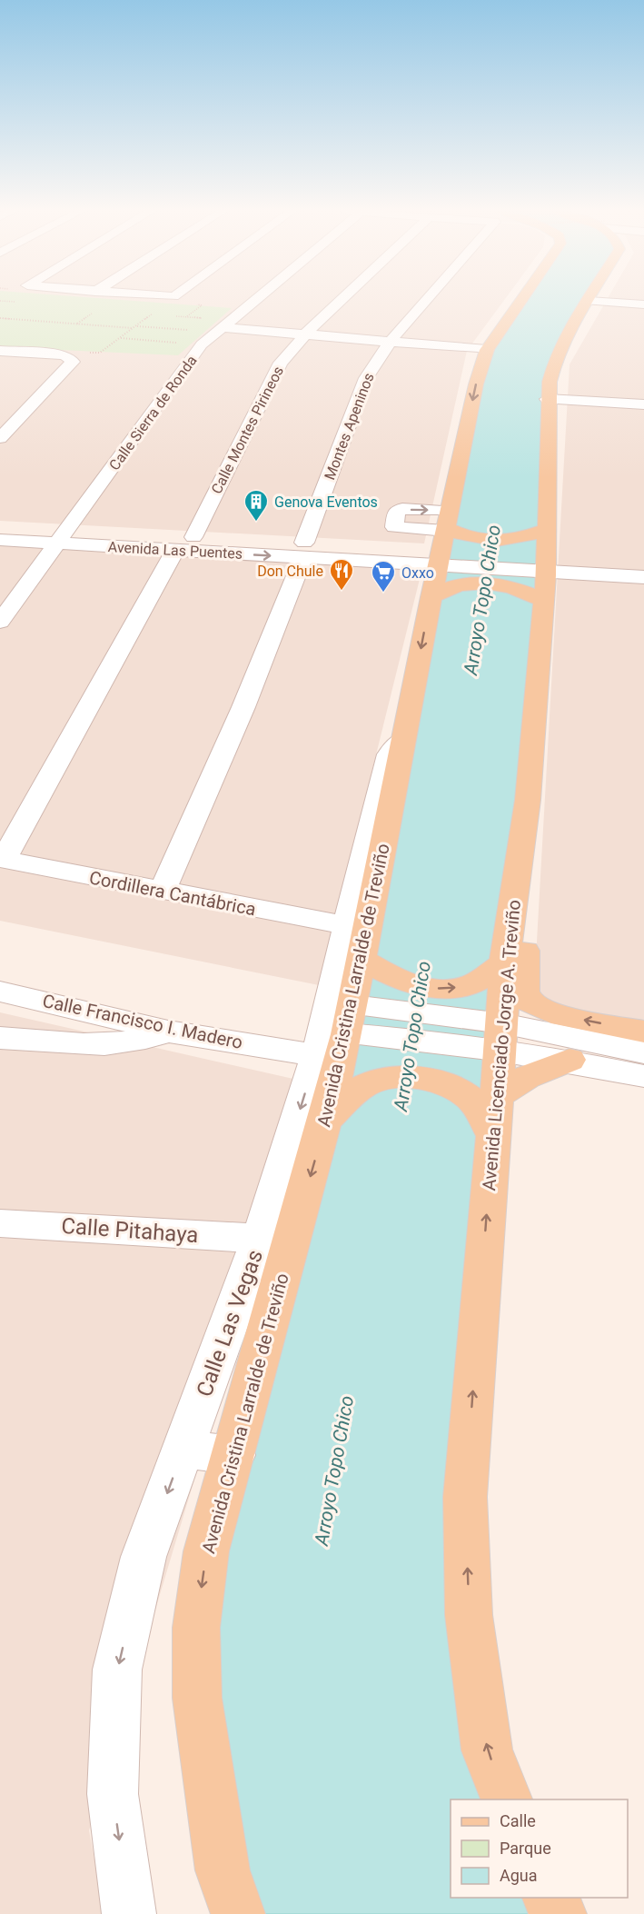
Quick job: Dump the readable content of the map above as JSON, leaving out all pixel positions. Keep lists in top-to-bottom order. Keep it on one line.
{"streets":{"main road":["Avenida Cristina Larralde de Treviño","Avenida Licenciado Jorge A. Treviño"],"street":["Calle Sierra de Ronda","Montes Apeninos","Calle Montes Pirineos","Avenida Las Puentes","Cordillera Cantábrica","Calle Francisco I. Madero","Calle Pitahaya","Calle Las Vegas"]},"crossings":[["Calle Sierra de Ronda","Avenida Las Puentes"],["Montes Apeninos","Avenida Las Puentes"],["Montes Apeninos","Cordillera Cantábrica"],["Calle Montes Pirineos","Avenida Las Puentes"],["Calle Montes Pirineos","Cordillera Cantábrica"],["Avenida Las Puentes","Avenida Licenciado Jorge A. Treviño"],["Cordillera Cantábrica","Avenida Cristina Larralde de Treviño"],["Cordillera Cantábrica","Calle Las Vegas"],["Avenida Cristina Larralde de Treviño","Calle Francisco I. Madero"],["Avenida Cristina Larralde de Treviño","Calle Las Vegas"],["Calle Francisco I. Madero","Avenida Licenciado Jorge A. Treviño"],["Calle Francisco I. Madero","Calle Las Vegas"],["Calle Pitahaya","Calle Las Vegas"]],"one_way":["Avenida Cristina Larralde de Treviño","Avenida Licenciado Jorge A. Treviño","Calle Las Vegas"],"water":["Arroyo Topo Chico"],"places":{"building":["Genova Eventos"],"restaurant":["Don Chule"],"supermarket":["Oxxo"]},"legend":["Calle","Parque","Agua"]}
